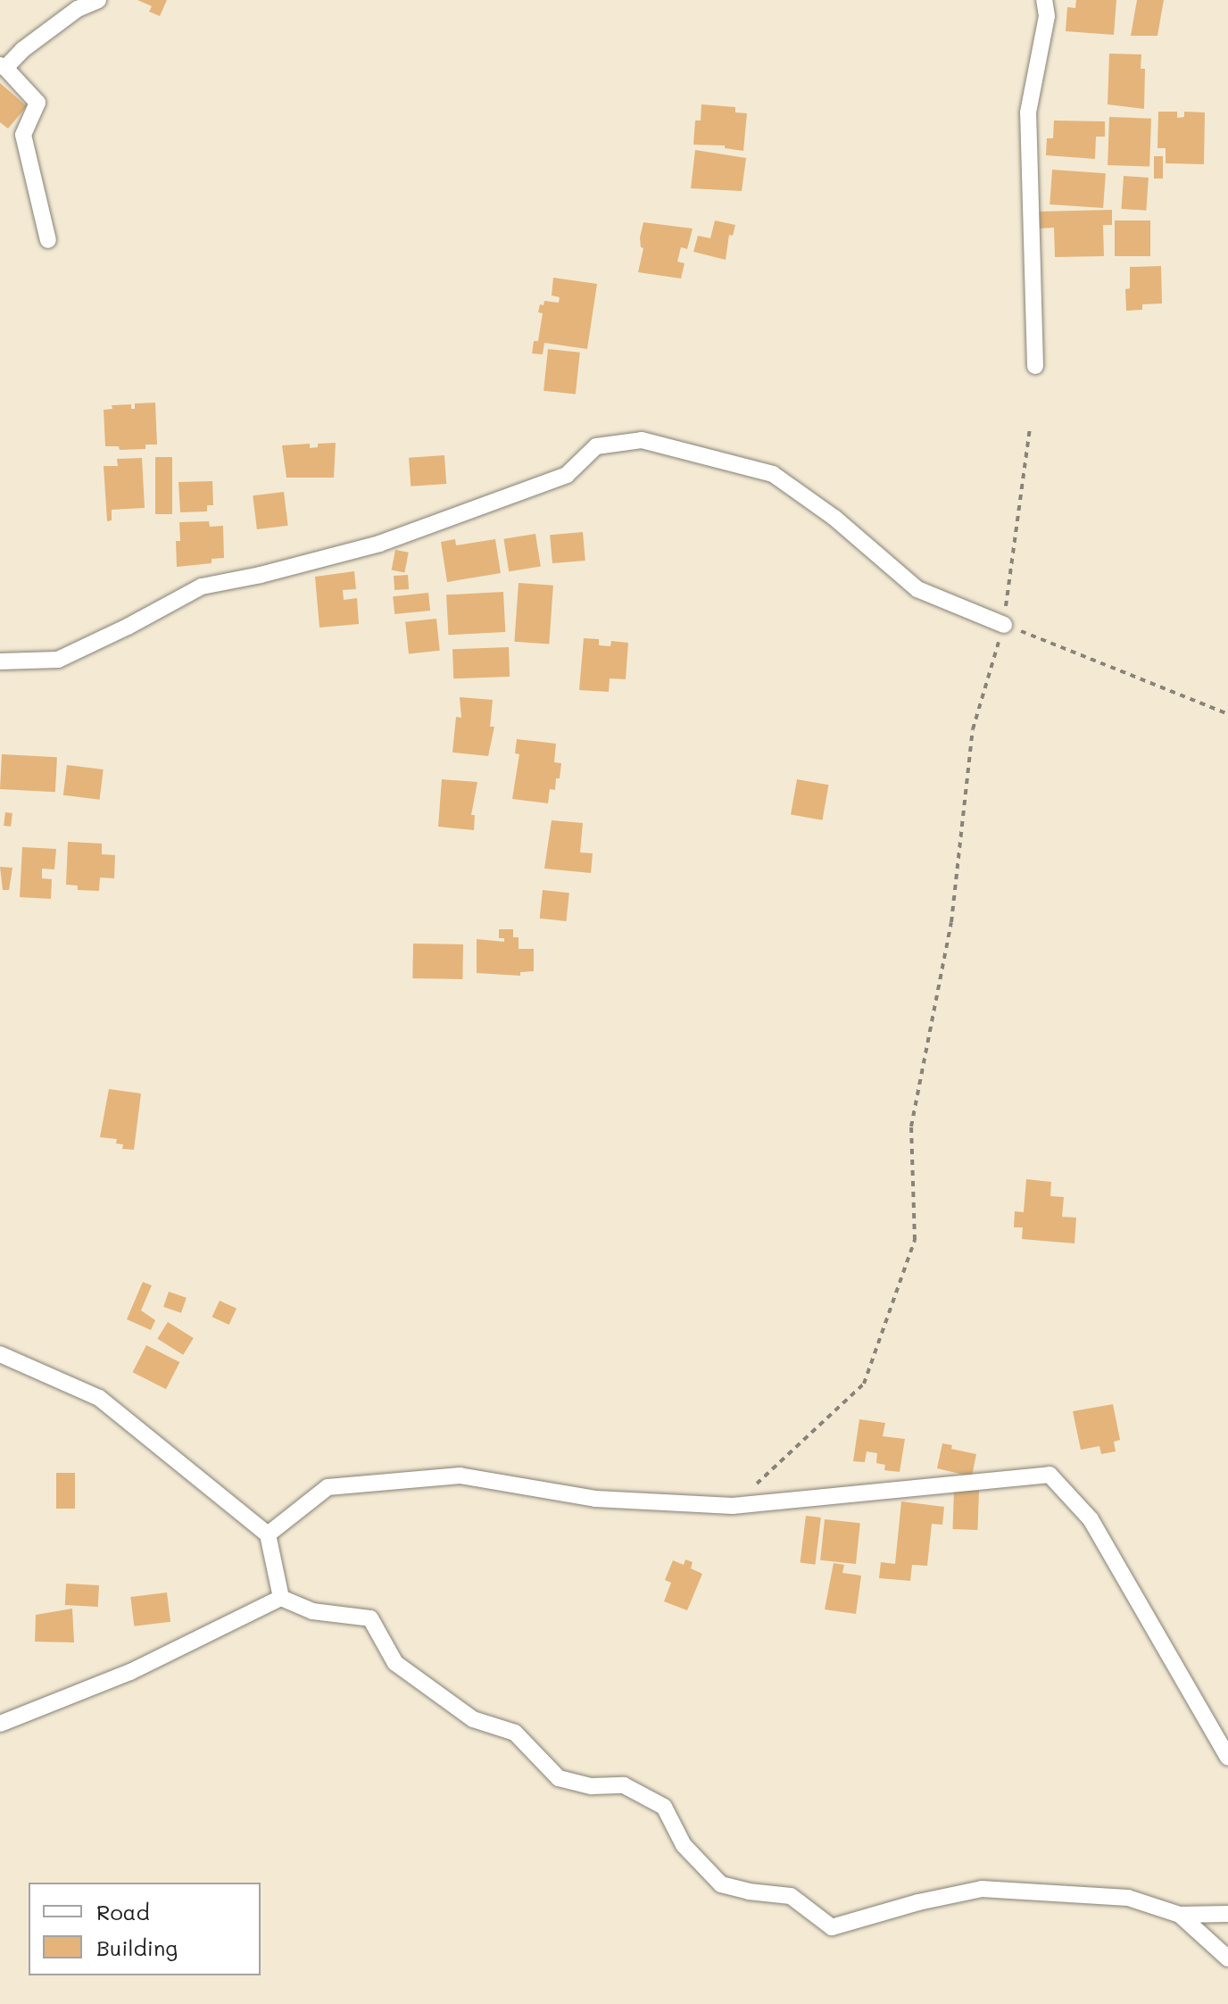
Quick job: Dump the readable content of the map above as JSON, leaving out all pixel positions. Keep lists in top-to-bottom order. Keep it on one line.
{"legend":["Road","Building"]}
